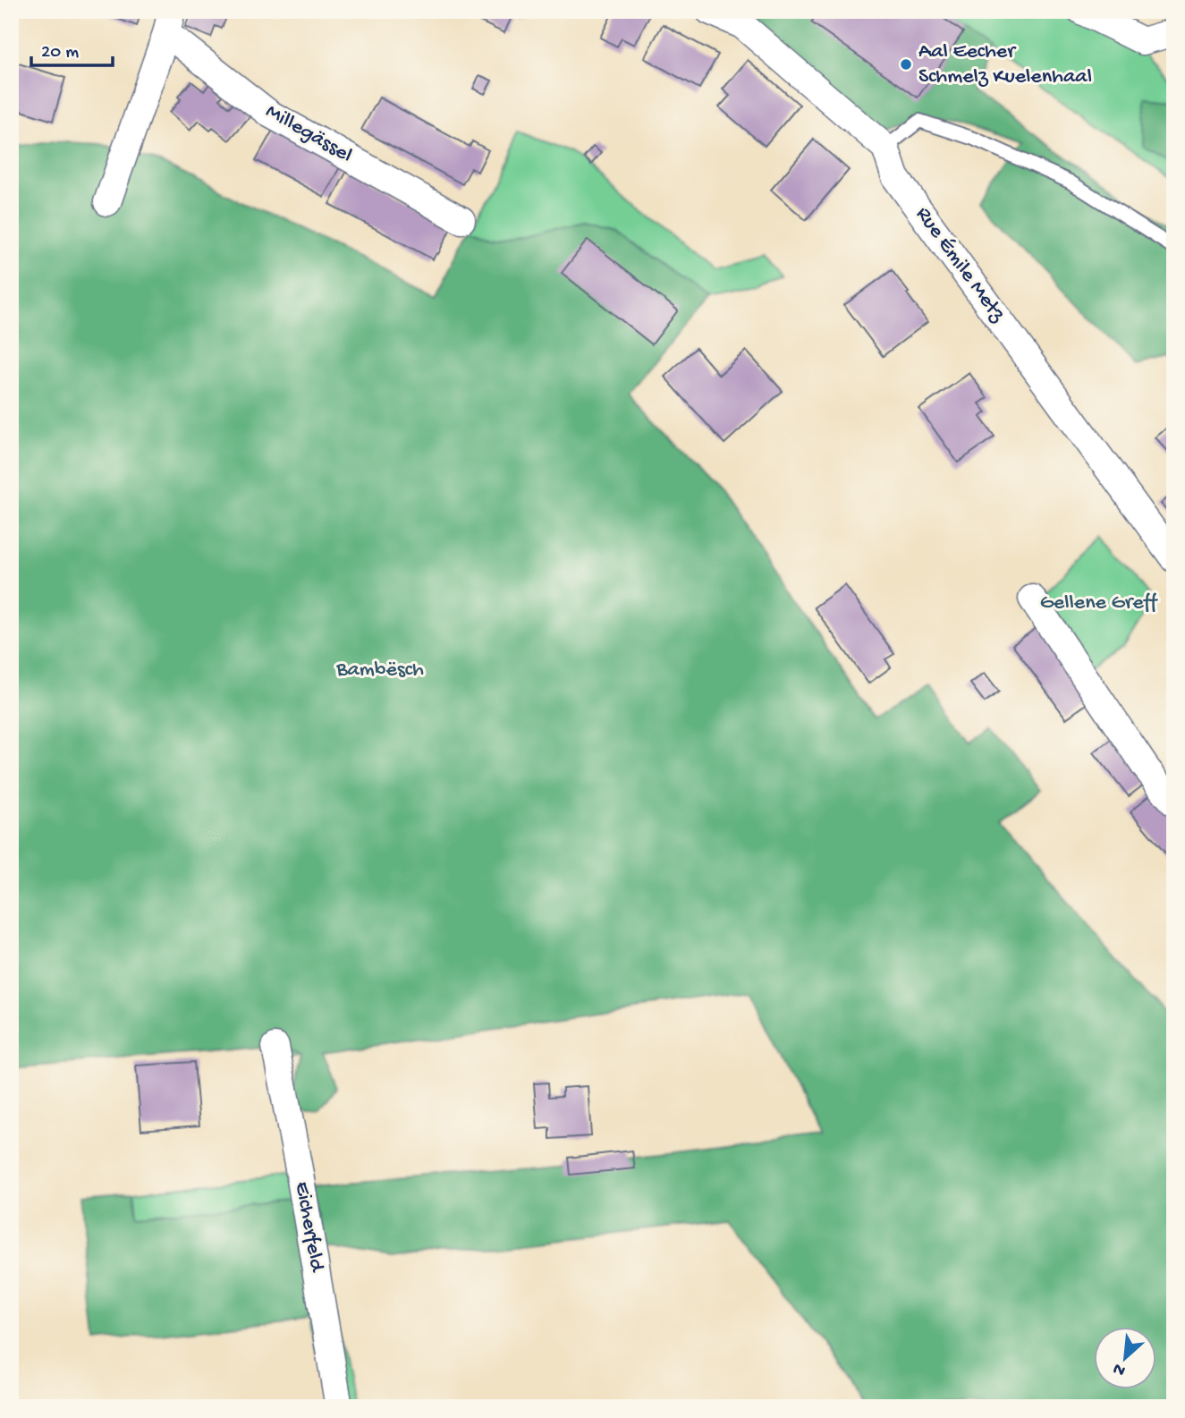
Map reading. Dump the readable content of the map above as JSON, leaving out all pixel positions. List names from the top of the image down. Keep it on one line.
{"streets":{"street":["Millegässel","Rue Émile Metz","Eicherfeld"]},"parks":["Gellene Greff","Bambësch"],"places":["Aal Eecher Schmelz Kuelenhaal"],"scale_bar":"20 m","north":"bottom left"}
